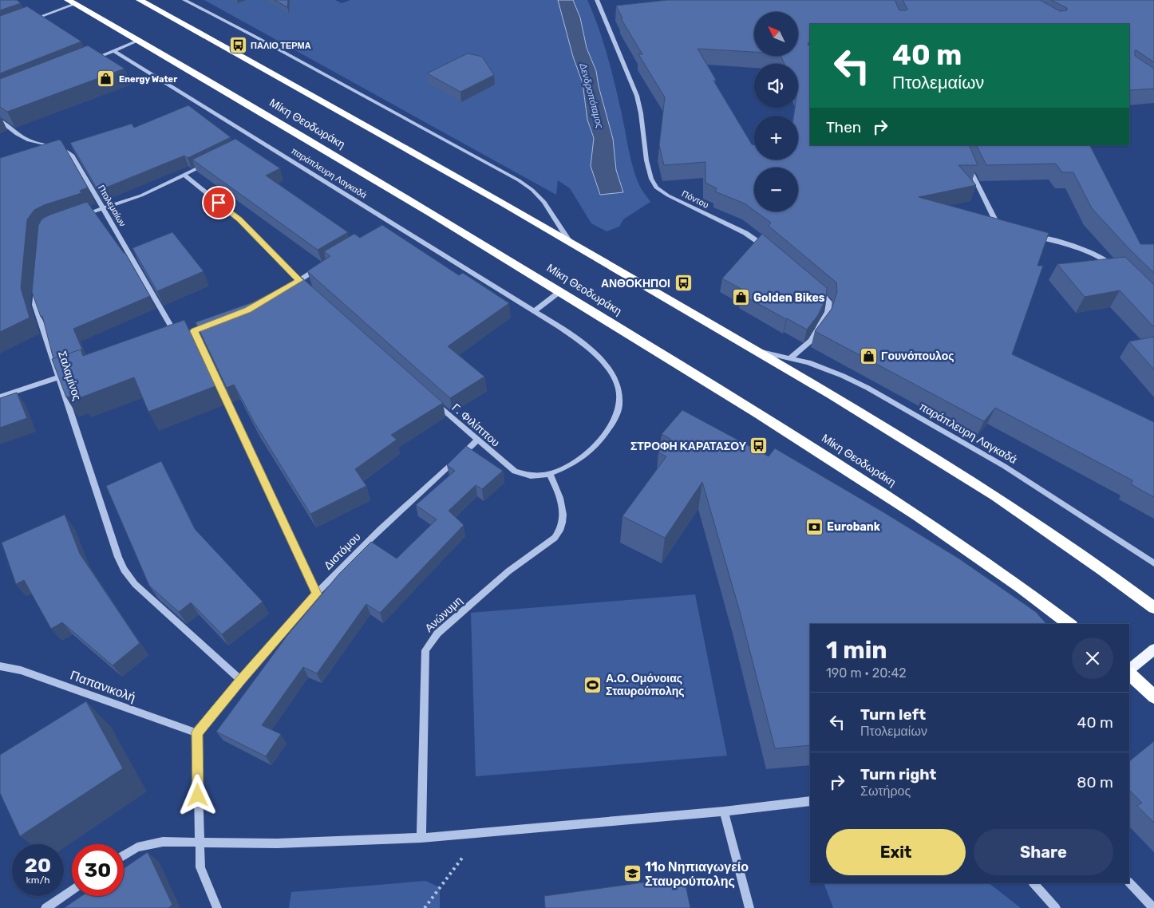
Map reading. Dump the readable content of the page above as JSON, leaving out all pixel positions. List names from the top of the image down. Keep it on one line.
{"streets":{"highway":["Μίκη Θεοδωράκη"],"street":["παράπλευρη Λαγκαδά","Πόντου","Πτολεμαίων","Σαλαμίνος","Γ. Φιλίππου","Διστόμου","Ανώνυμη","Παπανικολή"]},"crossings":[["Σαλαμίνος","Διστόμου"],["Γ. Φιλίππου","Διστόμου"],["Διστόμου","Παπανικολή"]],"water":["Δενδροπόταμος"],"places":{"bus stop":["ΠΑΛΙΟ ΤΕΡΜΑ","ΑΝΘΟΚΗΠΟΙ","ΣΤΡΟΦΗ ΚΑΡΑΤΑΣΟΥ"],"shop":["Energy Water","Golden Bikes","Γουνόπουλος"],"bank":["Eurobank"],"sports":["Α.Ο. Ομόνοιας Σταυρούπολης"],"school or university":["11ο Νηπιαγωγείο Σταυρούπολης"]},"north":"top left","page":{"map_buttons":["+","−"],"turn":["40 m","Πτολεμαίων"],"then":"Then","heading":["1 min","190 m · 20:42"],"list":[{"name":"Turn left","note":"Πτολεμαίων","value":"40 m"},{"name":"Turn right","note":"Σωτήρος","value":"80 m"}],"buttons":["Exit","Share"],"speed":"20 km/h","limit":"30"}}
